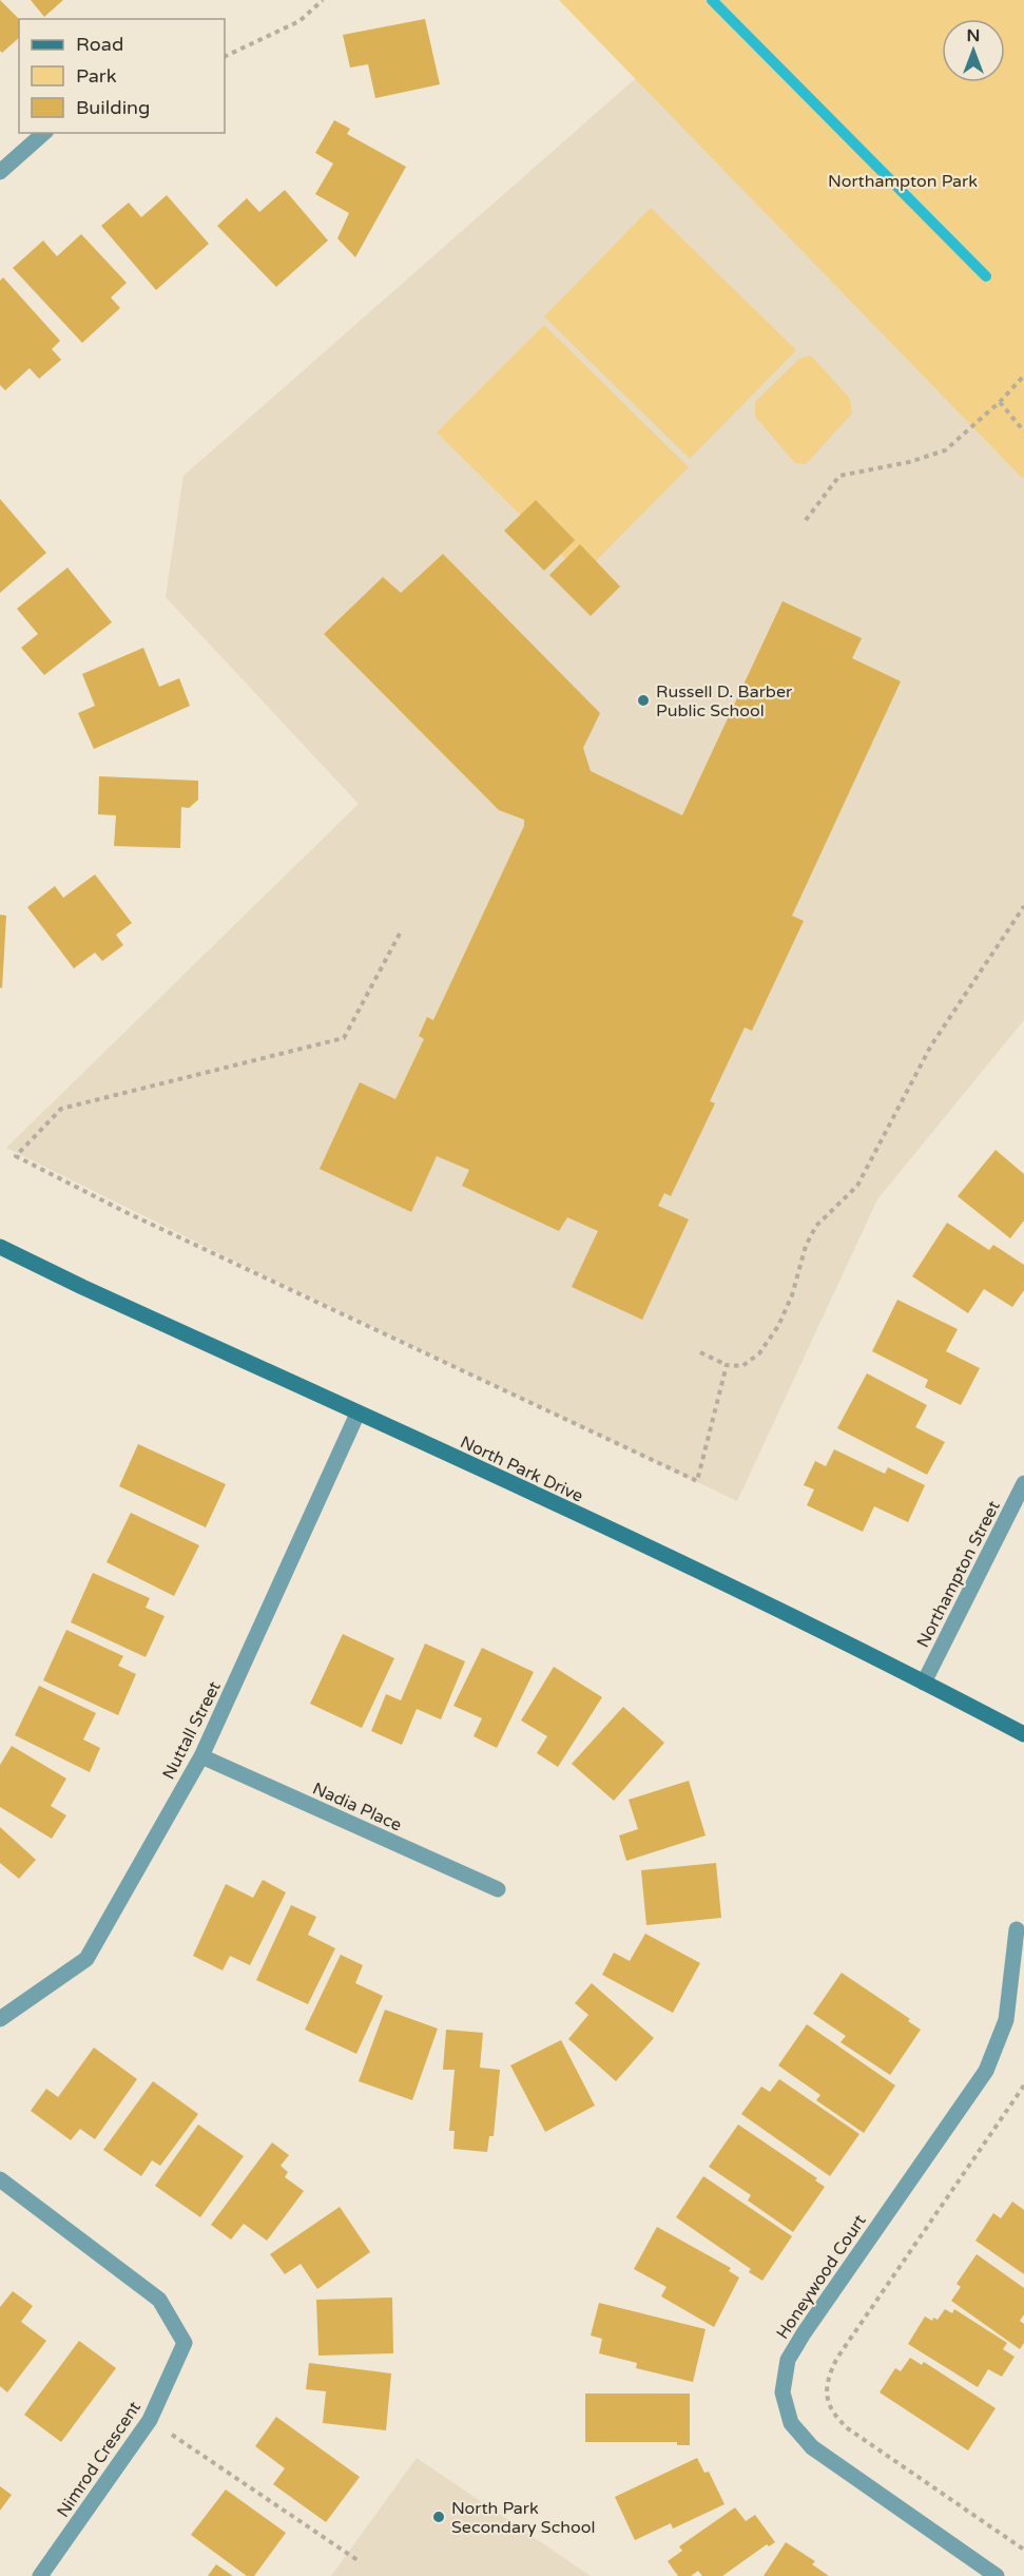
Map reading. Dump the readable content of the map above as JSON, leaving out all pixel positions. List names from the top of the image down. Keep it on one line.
{"streets":{"main road":["North Park Drive"],"street":["Northampton Street","Nuttall Street","Nadia Place","Honeywood Court","Nimrod Crescent"]},"crossings":[["North Park Drive","Northampton Street"],["North Park Drive","Nuttall Street"],["Nuttall Street","Nadia Place"]],"parks":["Northampton Park"],"places":["Russell D. Barber Public School","North Park Secondary School"],"legend":["Road","Park","Building"],"north":"top"}
